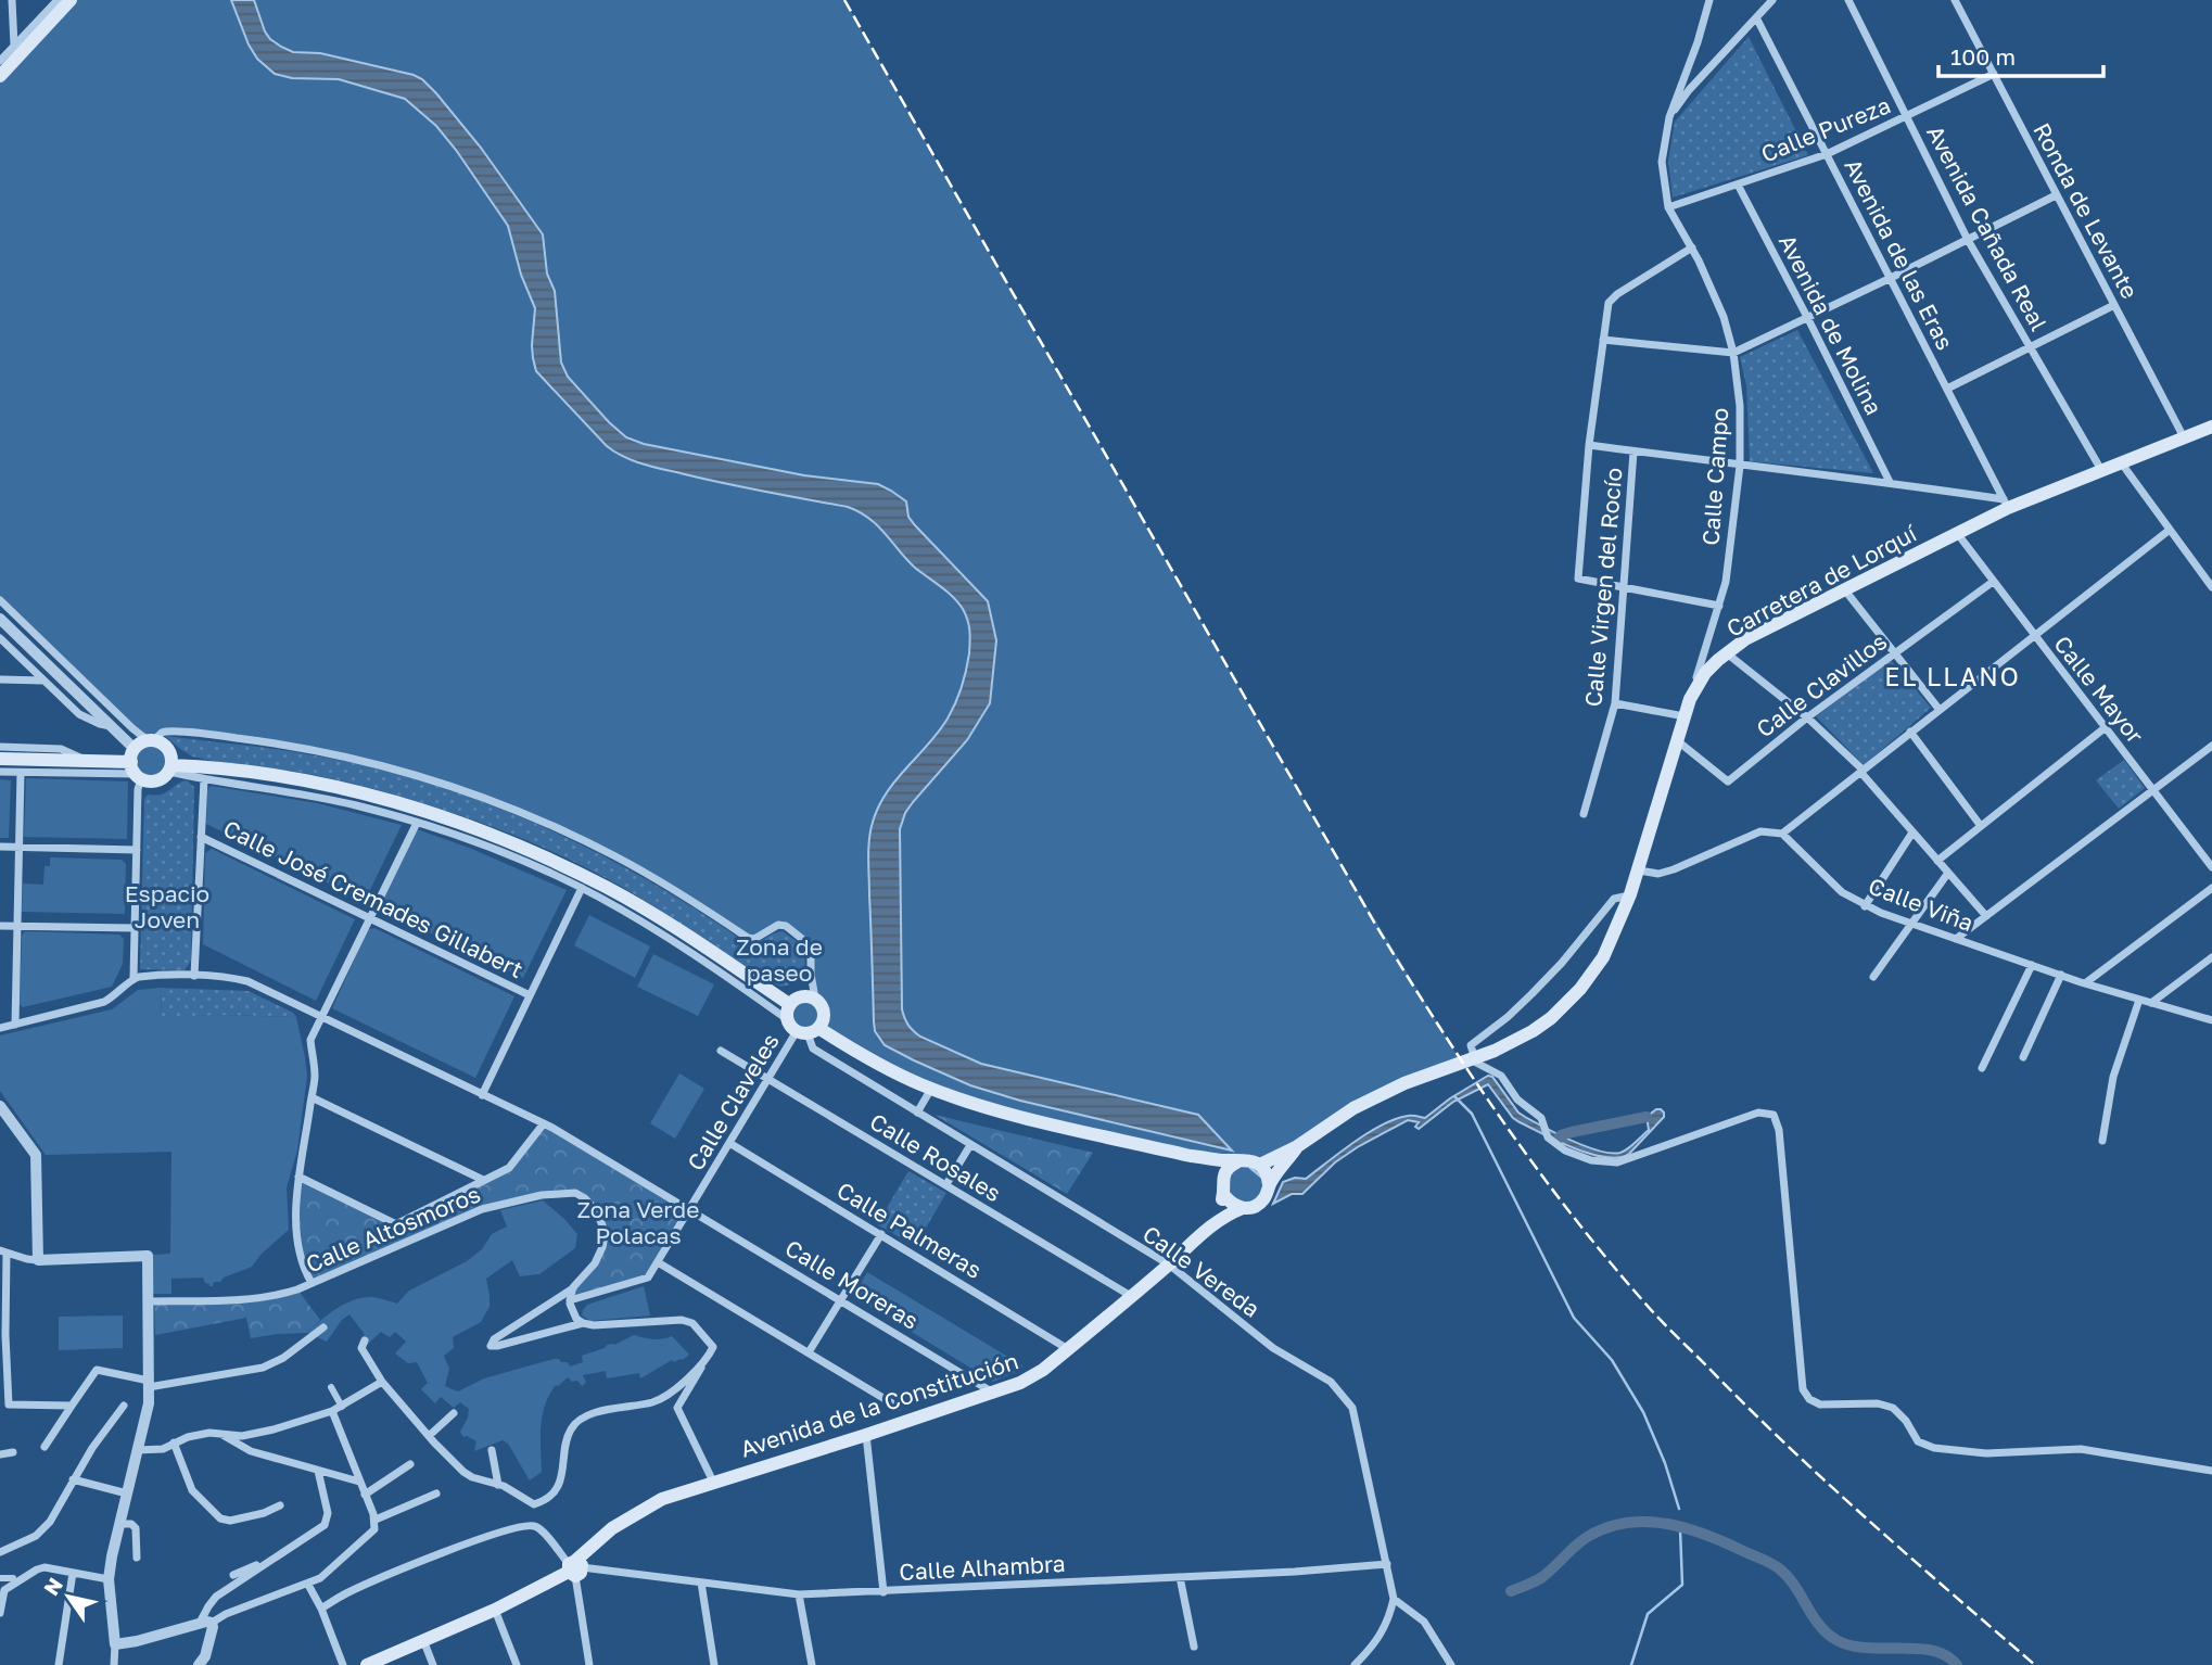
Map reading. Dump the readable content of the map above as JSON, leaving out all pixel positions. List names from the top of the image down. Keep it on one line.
{"streets":{"main road":["Carretera de Lorquí","Avenida de la Constitución"],"street":["Calle Pureza","Ronda de Levante","Avenida Cañada Real","Avenida de las Eras","Avenida de Molina","Calle Campo","Calle Virgen del Rocío","Calle Clavillos","Calle Mayor","Calle José Cremades Gillabert","Calle Viña","Calle Claveles","Calle Rosales","Calle Altosmoros","Calle Palmeras","Calle Vereda","Calle Moreras","Calle Alhambra"]},"crossings":[["Calle Pureza","Ronda de Levante"],["Calle Pureza","Avenida Cañada Real"],["Calle Pureza","Avenida de las Eras"],["Calle Pureza","Avenida de Molina"],["Calle Pureza","Calle Campo"],["Ronda de Levante","Carretera de Lorquí"],["Avenida Cañada Real","Carretera de Lorquí"],["Avenida de las Eras","Carretera de Lorquí"],["Calle Campo","Carretera de Lorquí"],["Carretera de Lorquí","Calle Clavillos"],["Carretera de Lorquí","Calle Mayor"],["Calle Clavillos","Calle Mayor"],["Calle Claveles","Calle Rosales"],["Calle Claveles","Calle Altosmoros"],["Calle Claveles","Calle Palmeras"],["Calle Claveles","Calle Vereda"],["Calle Claveles","Calle Moreras"],["Calle Rosales","Avenida de la Constitución"],["Calle Palmeras","Avenida de la Constitución"],["Calle Vereda","Avenida de la Constitución"],["Calle Vereda","Calle Alhambra"],["Calle Moreras","Avenida de la Constitución"],["Avenida de la Constitución","Calle Alhambra"]],"districts":["EL LLANO"],"parks":["Espacio Joven","Zona de paseo","Zona Verde Polacas"],"scale_bar":"100 m","north":"top left"}
